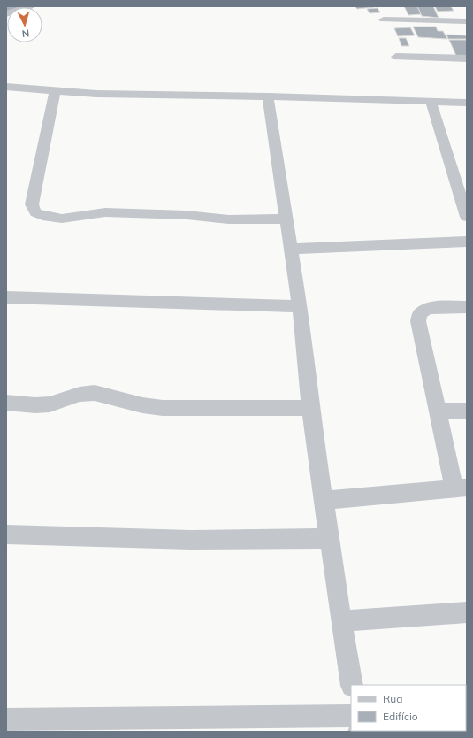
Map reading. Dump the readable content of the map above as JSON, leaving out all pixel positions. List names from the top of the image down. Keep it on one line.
{"legend":["Rua","Edifício"],"north":"bottom"}
